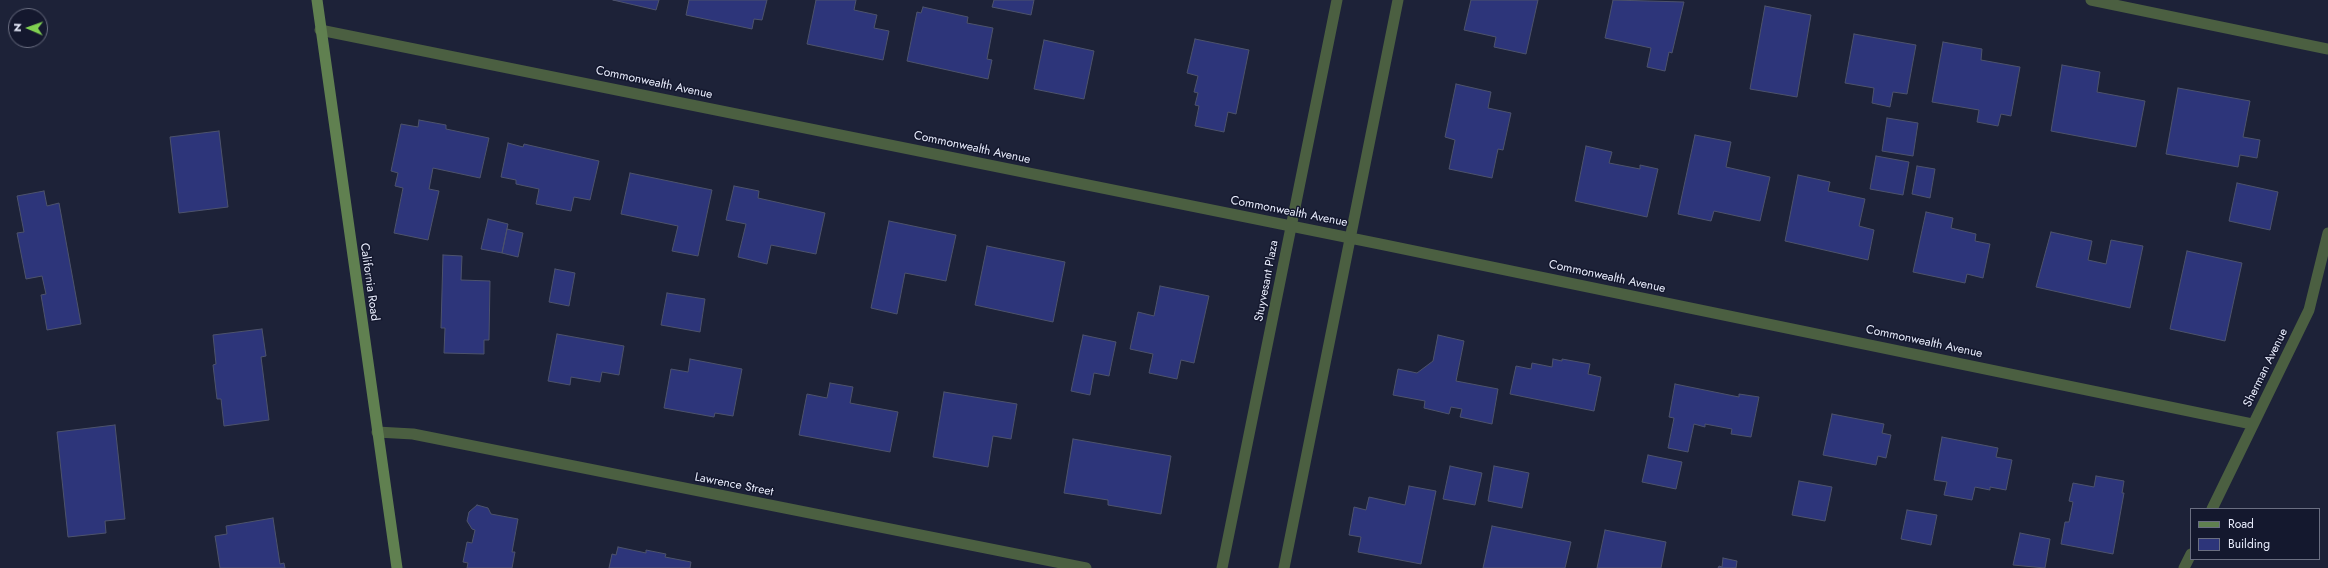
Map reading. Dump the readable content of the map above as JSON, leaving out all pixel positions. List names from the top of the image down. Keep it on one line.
{"streets":{"main road":["California Road"],"street":["Commonwealth Avenue","Stuyvesant Plaza","Sherman Avenue","Lawrence Street"]},"crossings":[["Commonwealth Avenue","Stuyvesant Plaza"],["Commonwealth Avenue","California Road"],["Commonwealth Avenue","Sherman Avenue"],["California Road","Lawrence Street"]],"legend":["Road","Building"],"north":"left"}
